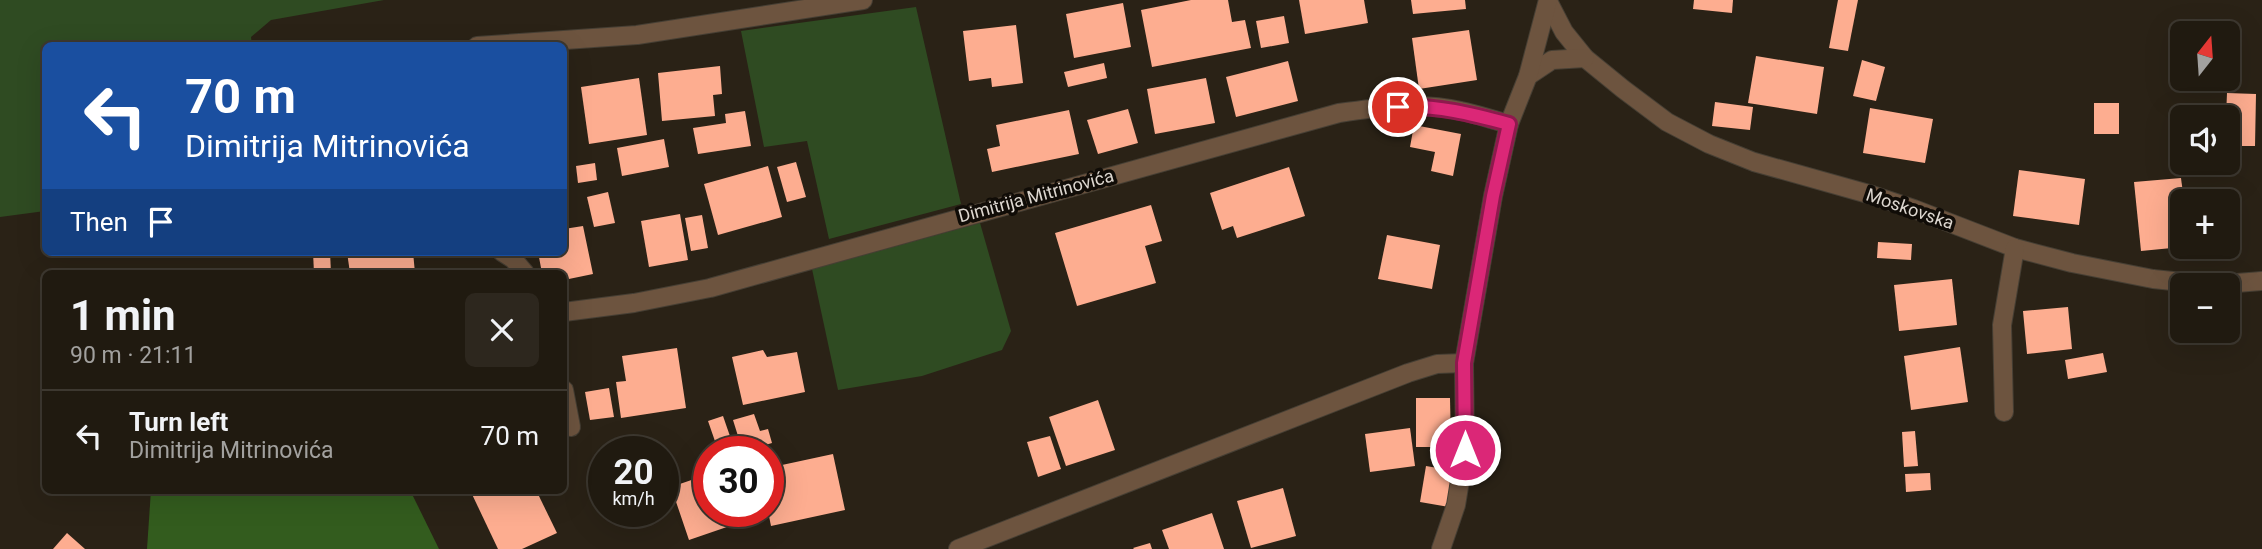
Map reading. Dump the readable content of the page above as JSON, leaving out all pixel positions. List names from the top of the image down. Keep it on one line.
{"streets":{"street":["Dimitrija Mitrinovića","Moskovska"]},"north":"top","page":{"map_buttons":["+","−"],"turn":["70 m","Dimitrija Mitrinovića"],"then":"Then","heading":["1 min","90 m · 21:11"],"list":[{"name":"Turn left","note":"Dimitrija Mitrinovića","value":"70 m"}],"speed":"20 km/h","limit":"30"}}
